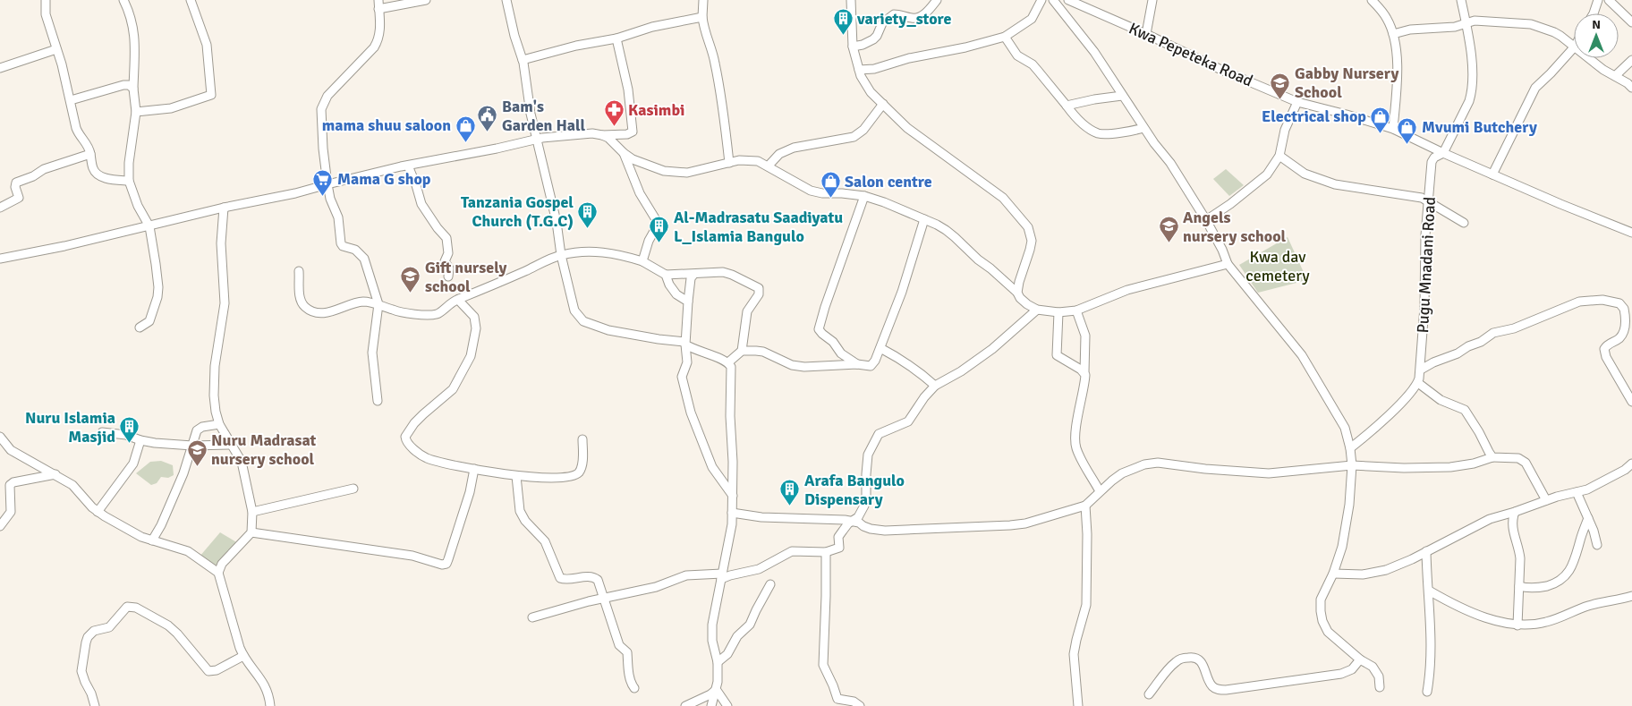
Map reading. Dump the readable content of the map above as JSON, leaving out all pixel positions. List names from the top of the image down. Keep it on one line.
{"streets":{"street":["Kwa Pepeteka Road","Pugu Mnadani Road"]},"crossings":[["Kwa Pepeteka Road","Pugu Mnadani Road"]],"parks":["Kwa dav cemetery"],"places":{"building":["variety_store","Tanzania Gospel Church (T.G.C)","Al-Madrasatu Saadiyatu L_Islamia Bangulo","Nuru Islamia Masjid","Arafa Bangulo Dispensary"],"school or university":["Gabby Nursery School","Angels nursery school","Gift nursely school","Nuru Madrasat nursery school"],"pharmacy":["Kasimbi"],"public building":["Bam's Garden Hall"],"shop":["Electrical shop","mama shuu saloon","Mvumi Butchery","Salon centre"],"supermarket":["Mama G shop"]},"north":"top"}
